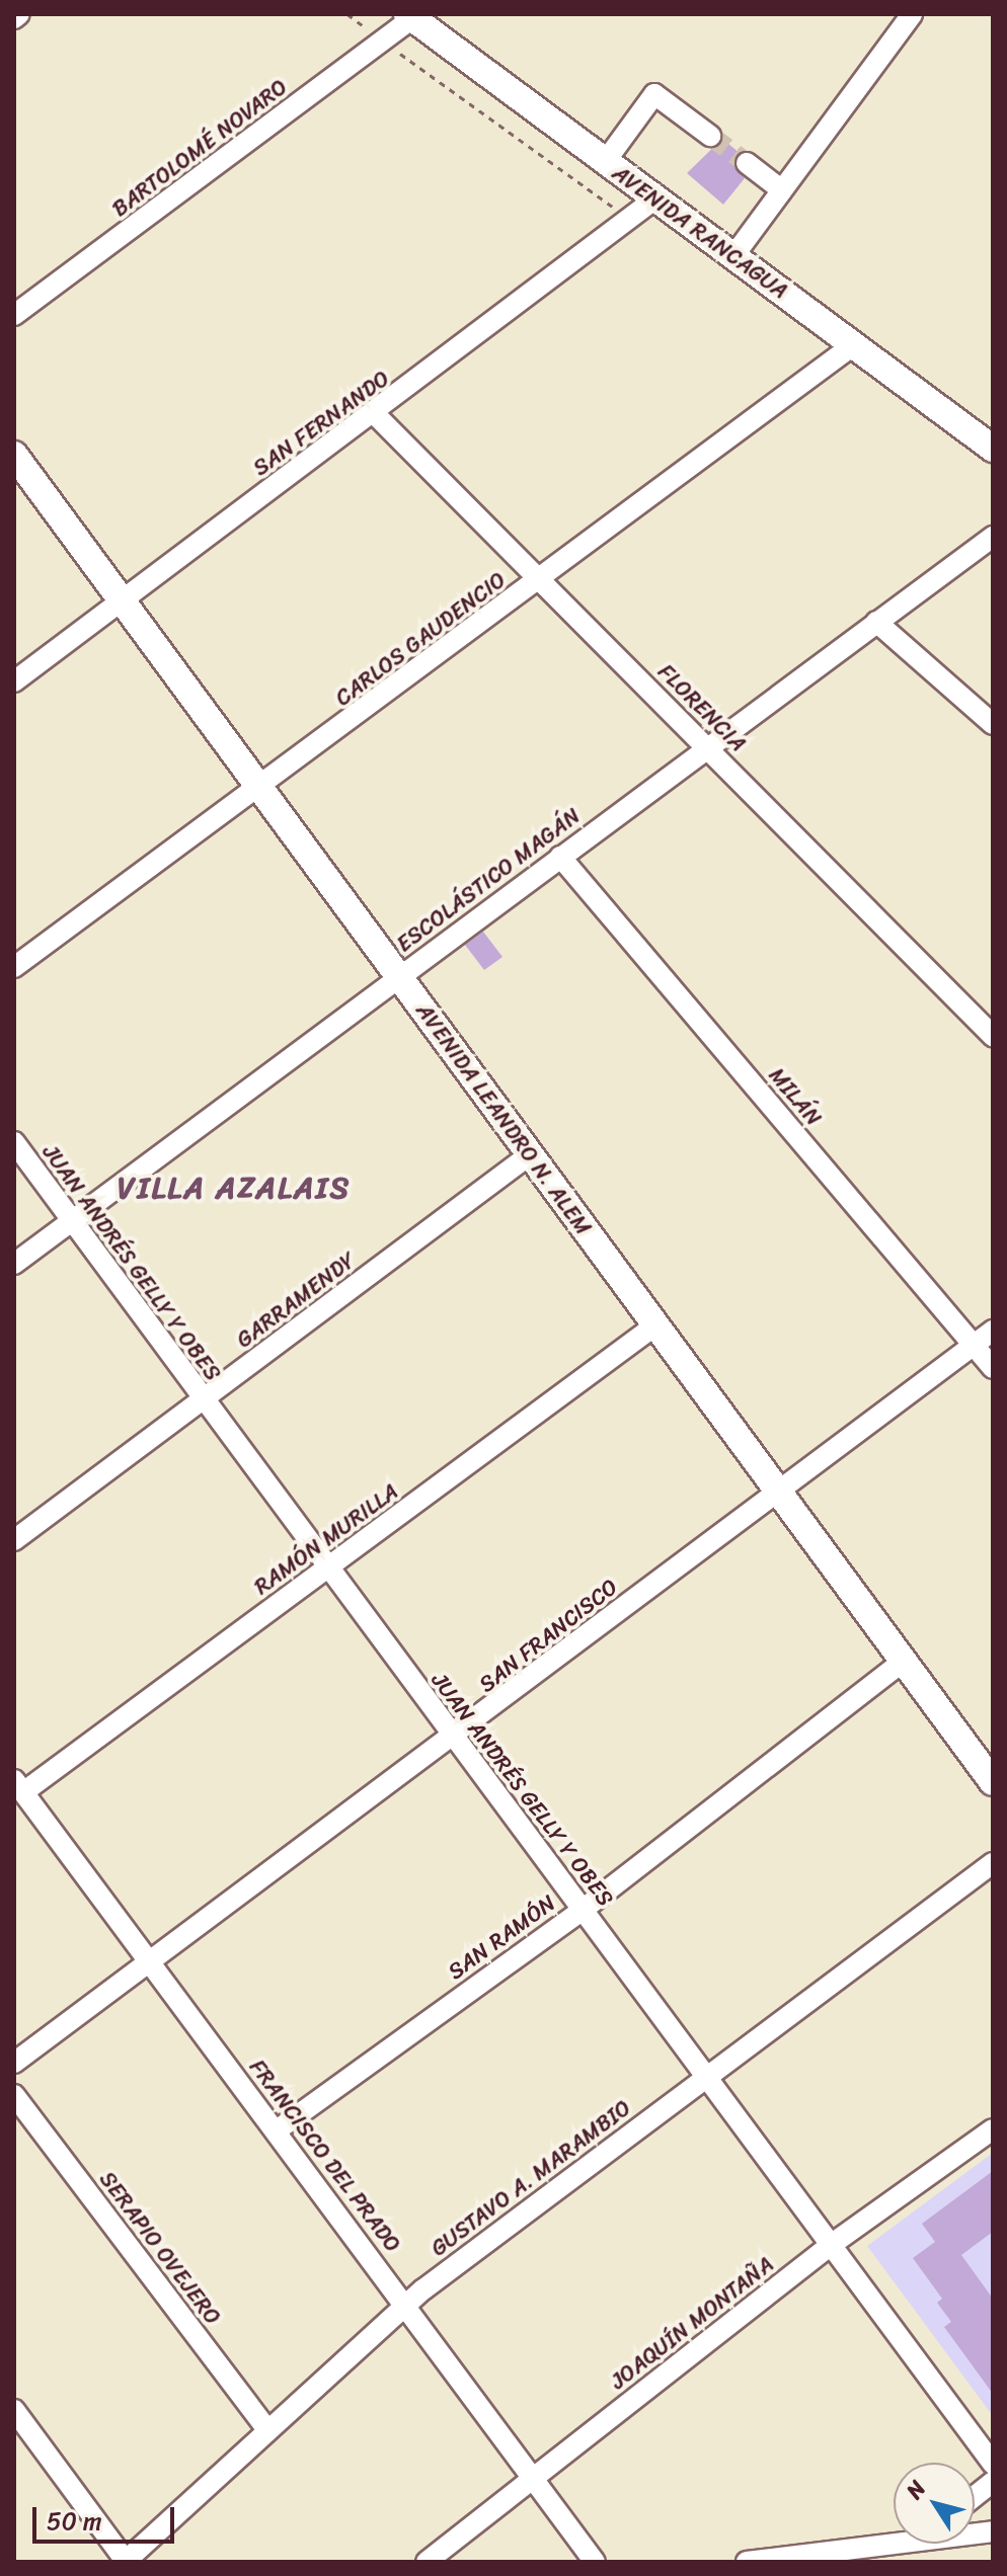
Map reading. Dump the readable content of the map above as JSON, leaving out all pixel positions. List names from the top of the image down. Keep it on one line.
{"streets":{"main road":["AVENIDA RANCAGUA","AVENIDA LEANDRO N. ALEM"],"street":["BARTOLOMÉ NOVARO","SAN FERNANDO","CARLOS GAUDENCIO","FLORENCIA","ESCOLÁSTICO MAGÁN","MILÁN","JUAN ANDRÉS GELLY Y OBES","GARRAMENDY","RAMÓN MURILLA","SAN FRANCISCO","SAN RAMÓN","FRANCISCO DEL PRADO","GUSTAVO A. MARAMBIO","SERAPIO OVEJERO","JOAQUÍN MONTAÑA"]},"crossings":[["BARTOLOMÉ NOVARO","AVENIDA RANCAGUA"],["AVENIDA RANCAGUA","SAN FERNANDO"],["AVENIDA RANCAGUA","CARLOS GAUDENCIO"],["SAN FERNANDO","FLORENCIA"],["SAN FERNANDO","AVENIDA LEANDRO N. ALEM"],["CARLOS GAUDENCIO","FLORENCIA"],["CARLOS GAUDENCIO","AVENIDA LEANDRO N. ALEM"],["FLORENCIA","ESCOLÁSTICO MAGÁN"],["ESCOLÁSTICO MAGÁN","MILÁN"],["ESCOLÁSTICO MAGÁN","AVENIDA LEANDRO N. ALEM"],["ESCOLÁSTICO MAGÁN","JUAN ANDRÉS GELLY Y OBES"],["MILÁN","SAN FRANCISCO"],["AVENIDA LEANDRO N. ALEM","GARRAMENDY"],["AVENIDA LEANDRO N. ALEM","RAMÓN MURILLA"],["AVENIDA LEANDRO N. ALEM","SAN FRANCISCO"],["AVENIDA LEANDRO N. ALEM","SAN RAMÓN"],["JUAN ANDRÉS GELLY Y OBES","GARRAMENDY"],["JUAN ANDRÉS GELLY Y OBES","RAMÓN MURILLA"],["JUAN ANDRÉS GELLY Y OBES","SAN FRANCISCO"],["JUAN ANDRÉS GELLY Y OBES","SAN RAMÓN"],["JUAN ANDRÉS GELLY Y OBES","GUSTAVO A. MARAMBIO"],["JUAN ANDRÉS GELLY Y OBES","JOAQUÍN MONTAÑA"],["RAMÓN MURILLA","FRANCISCO DEL PRADO"],["SAN FRANCISCO","FRANCISCO DEL PRADO"],["SAN RAMÓN","FRANCISCO DEL PRADO"],["FRANCISCO DEL PRADO","GUSTAVO A. MARAMBIO"],["FRANCISCO DEL PRADO","JOAQUÍN MONTAÑA"],["GUSTAVO A. MARAMBIO","SERAPIO OVEJERO"]],"districts":["VILLA AZALAIS"],"scale_bar":"50 m","north":"top left"}
